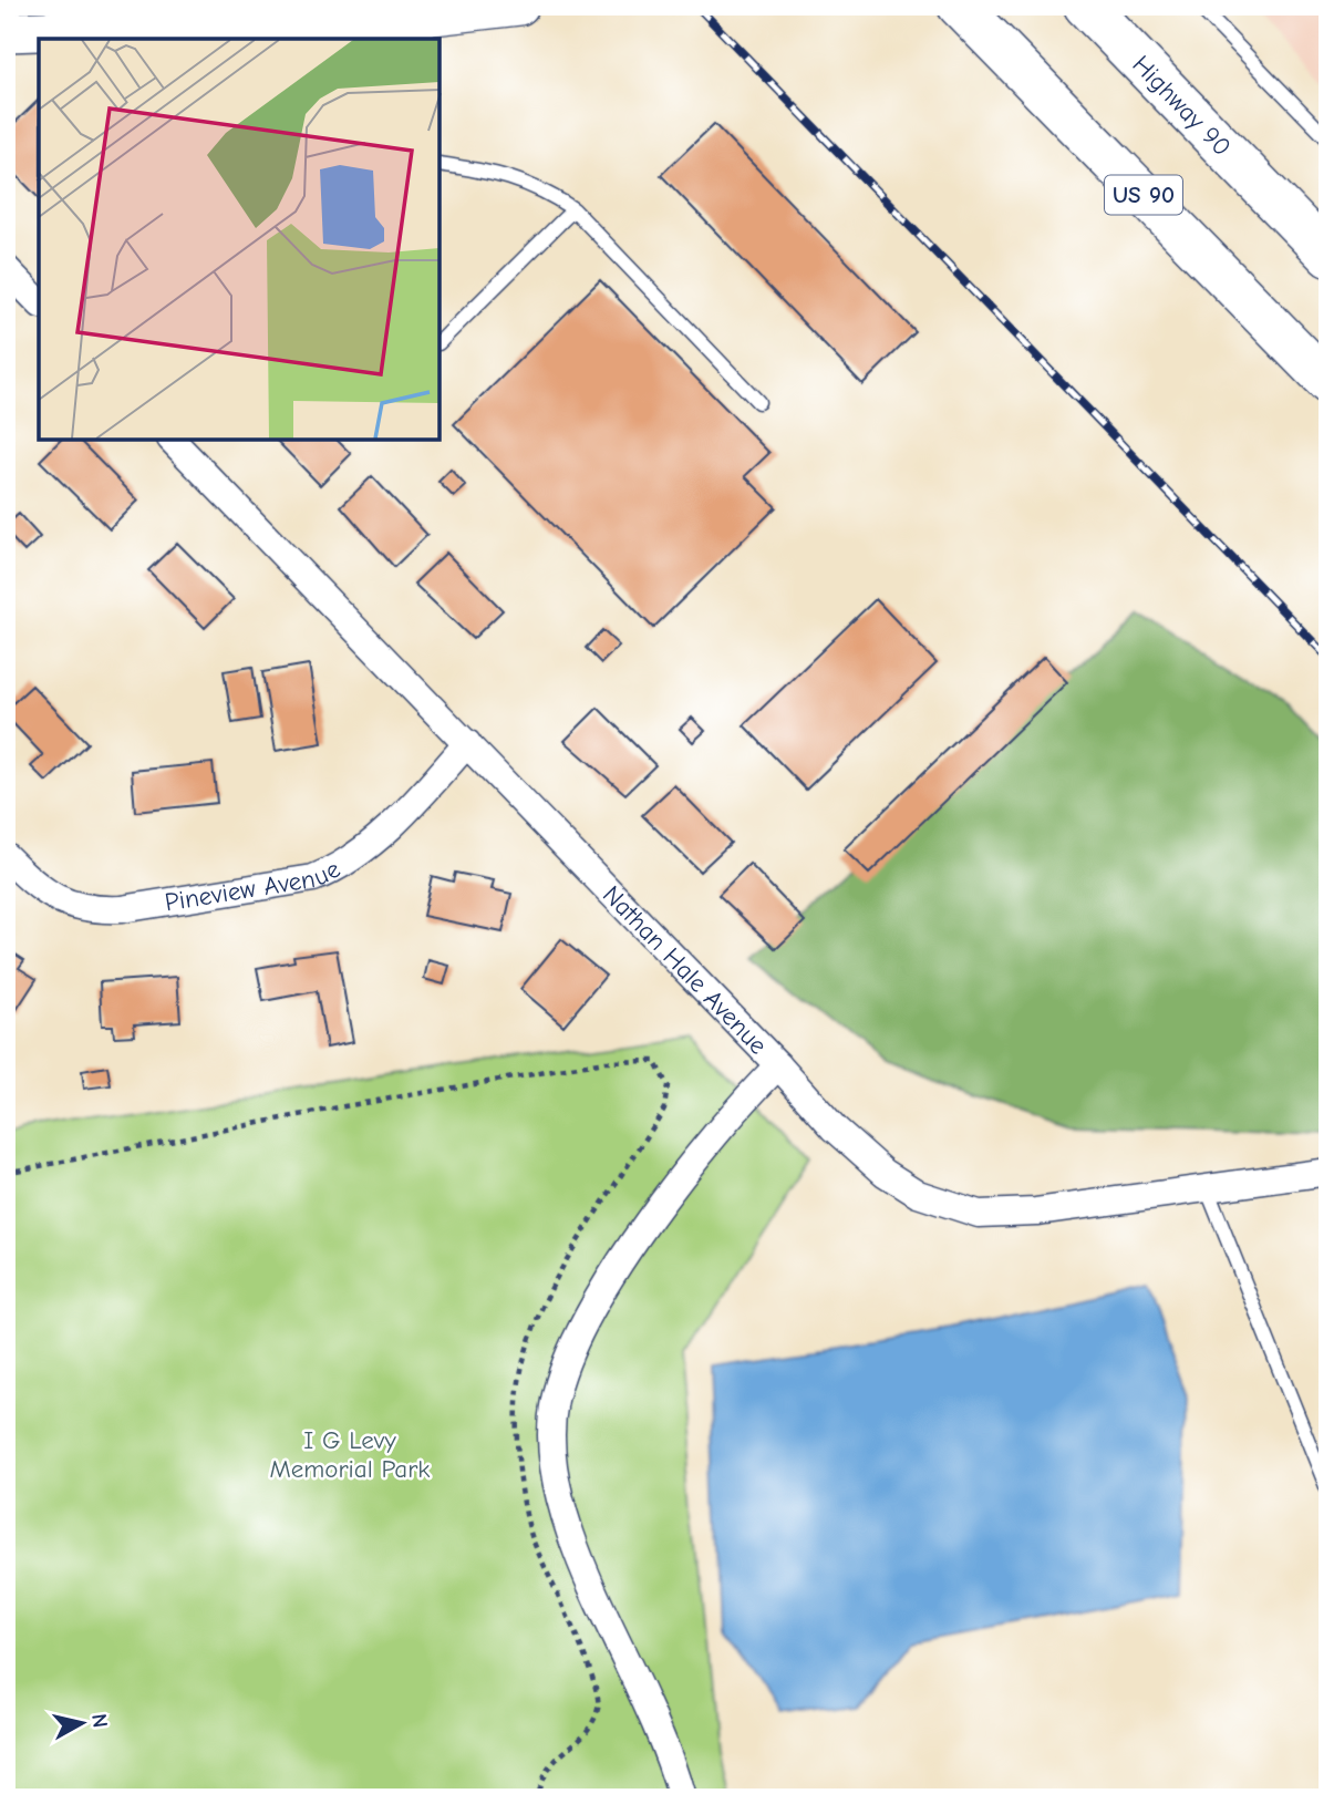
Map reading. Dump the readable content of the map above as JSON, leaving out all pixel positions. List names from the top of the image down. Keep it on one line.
{"streets":{"main road":["Highway 90","US 90"],"street":["Pineview Avenue","Nathan Hale Avenue"]},"crossings":[["Pineview Avenue","Nathan Hale Avenue"]],"parks":["I G Levy Memorial Park"],"north":"right"}
